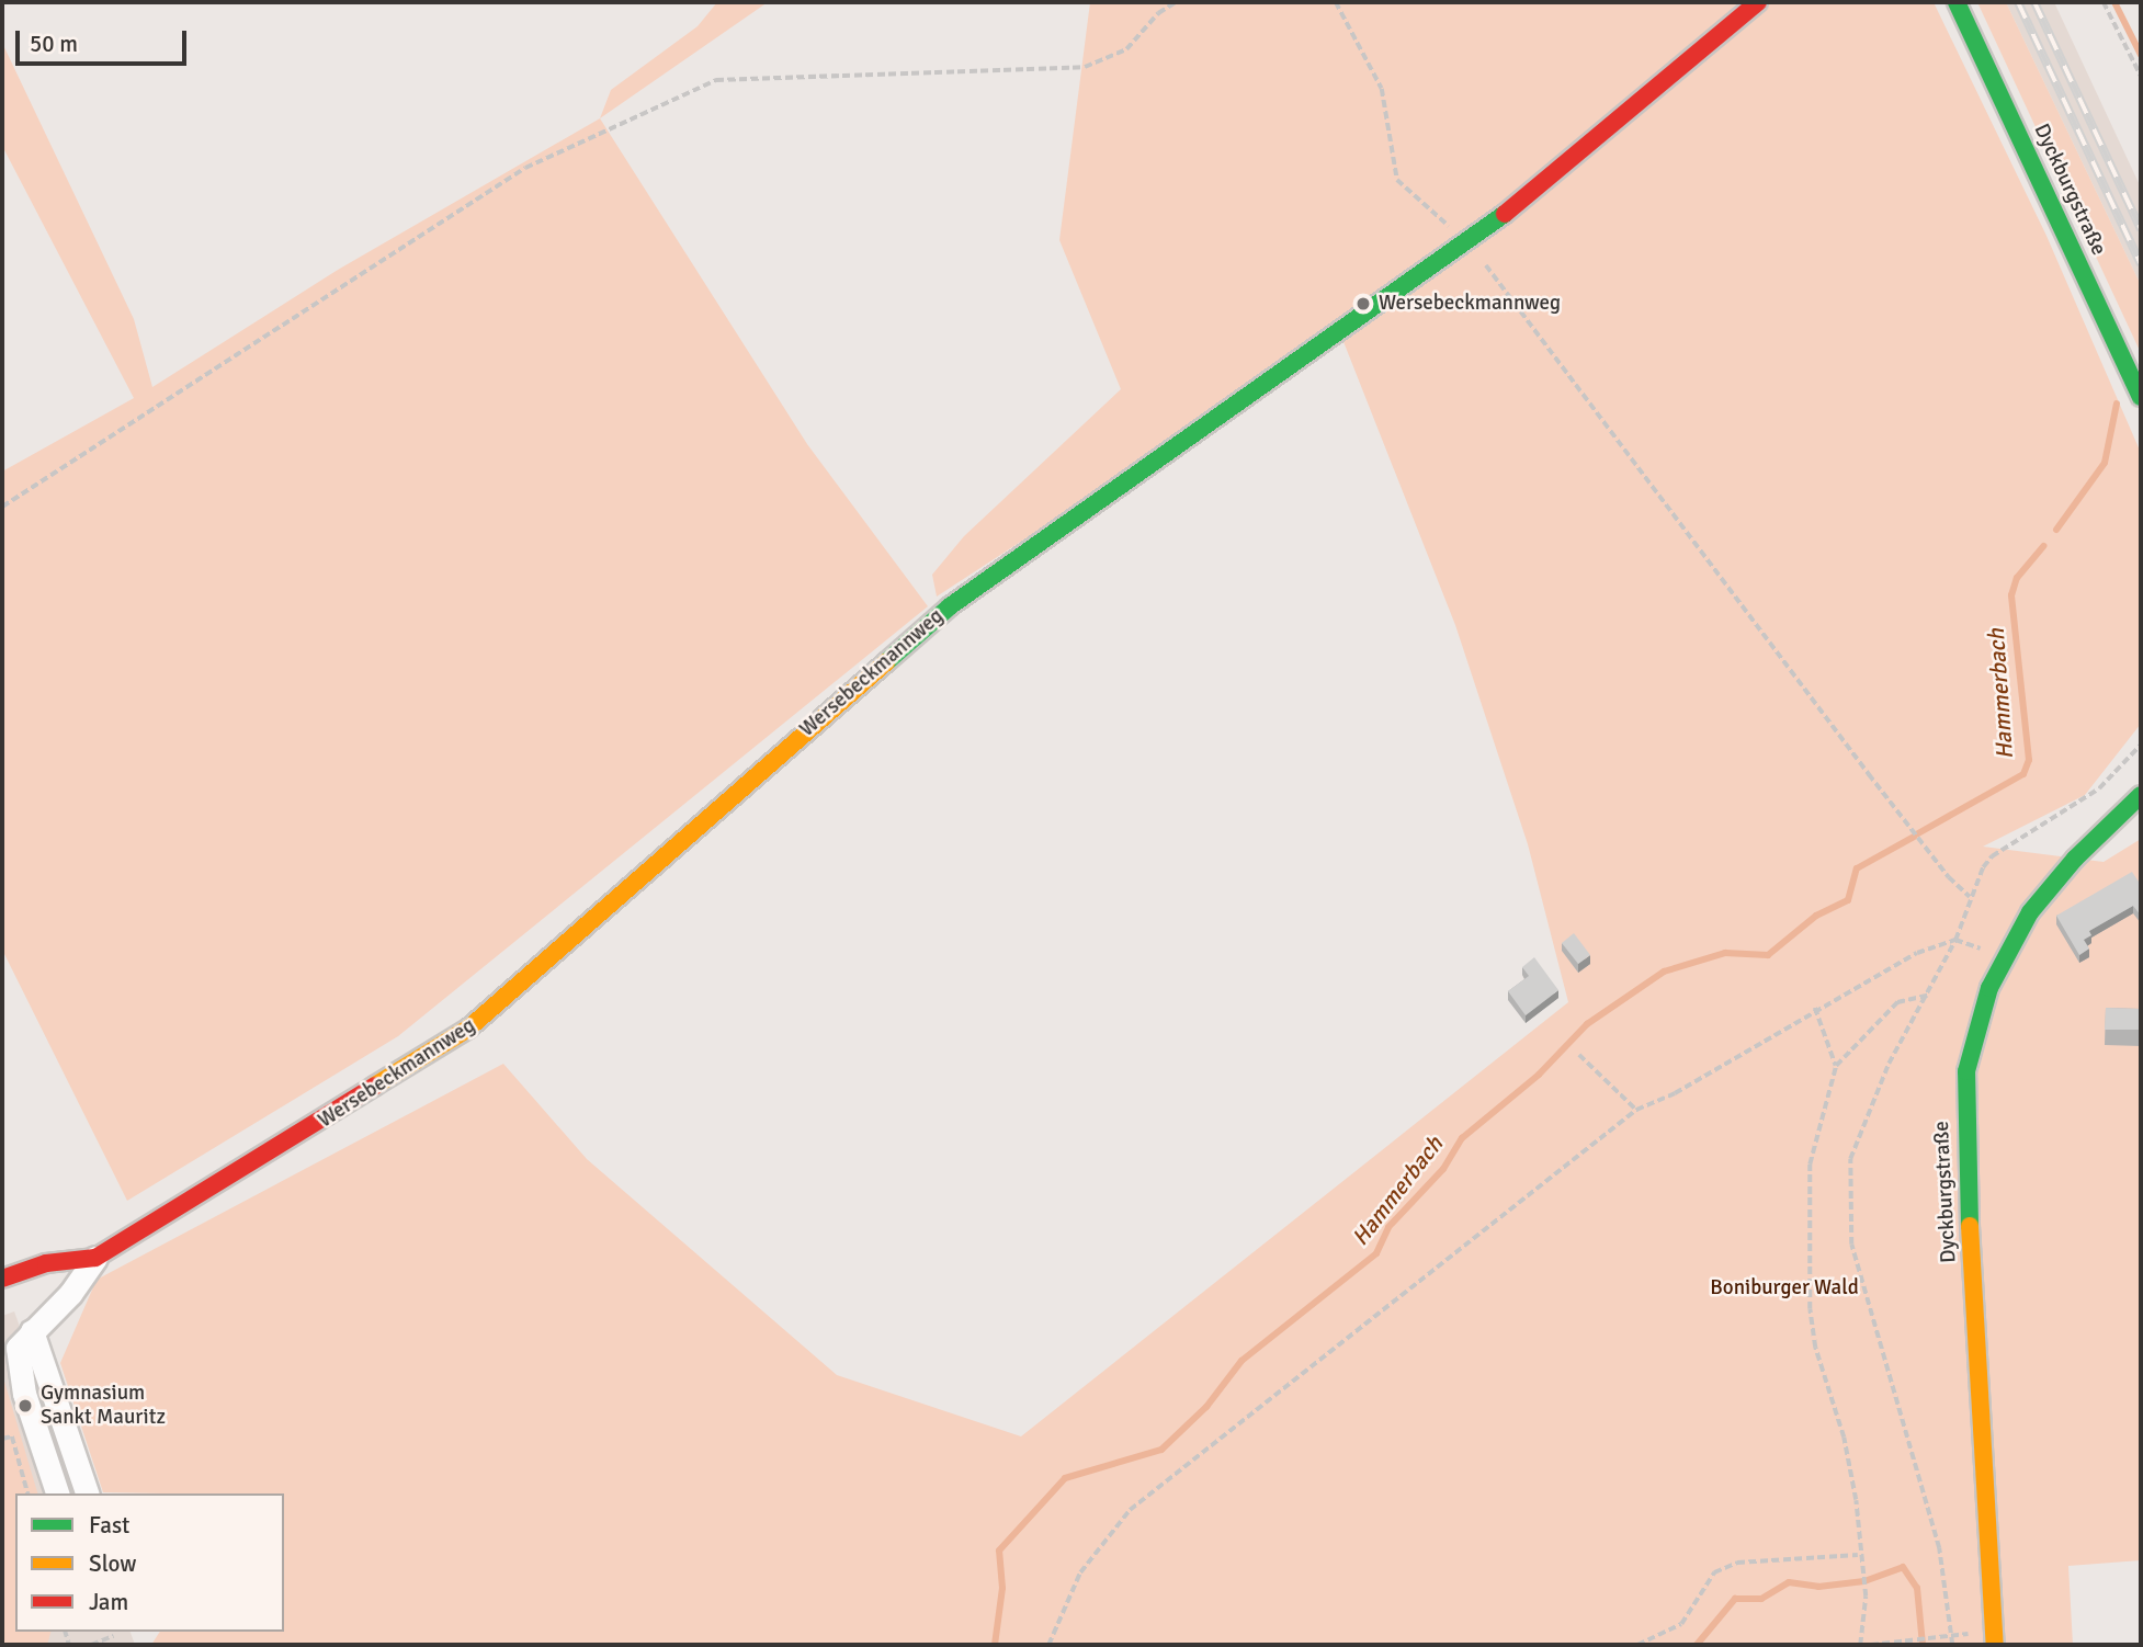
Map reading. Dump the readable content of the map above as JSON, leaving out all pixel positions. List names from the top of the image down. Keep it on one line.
{"streets":{"street":["Dyckburgstraße","Wersebeckmannweg"]},"water":["Hammerbach"],"parks":["Boniburger Wald"],"places":["Wersebeckmannweg","Gymnasium Sankt Mauritz"],"legend":["Fast","Slow","Jam"],"scale_bar":"50 m"}
